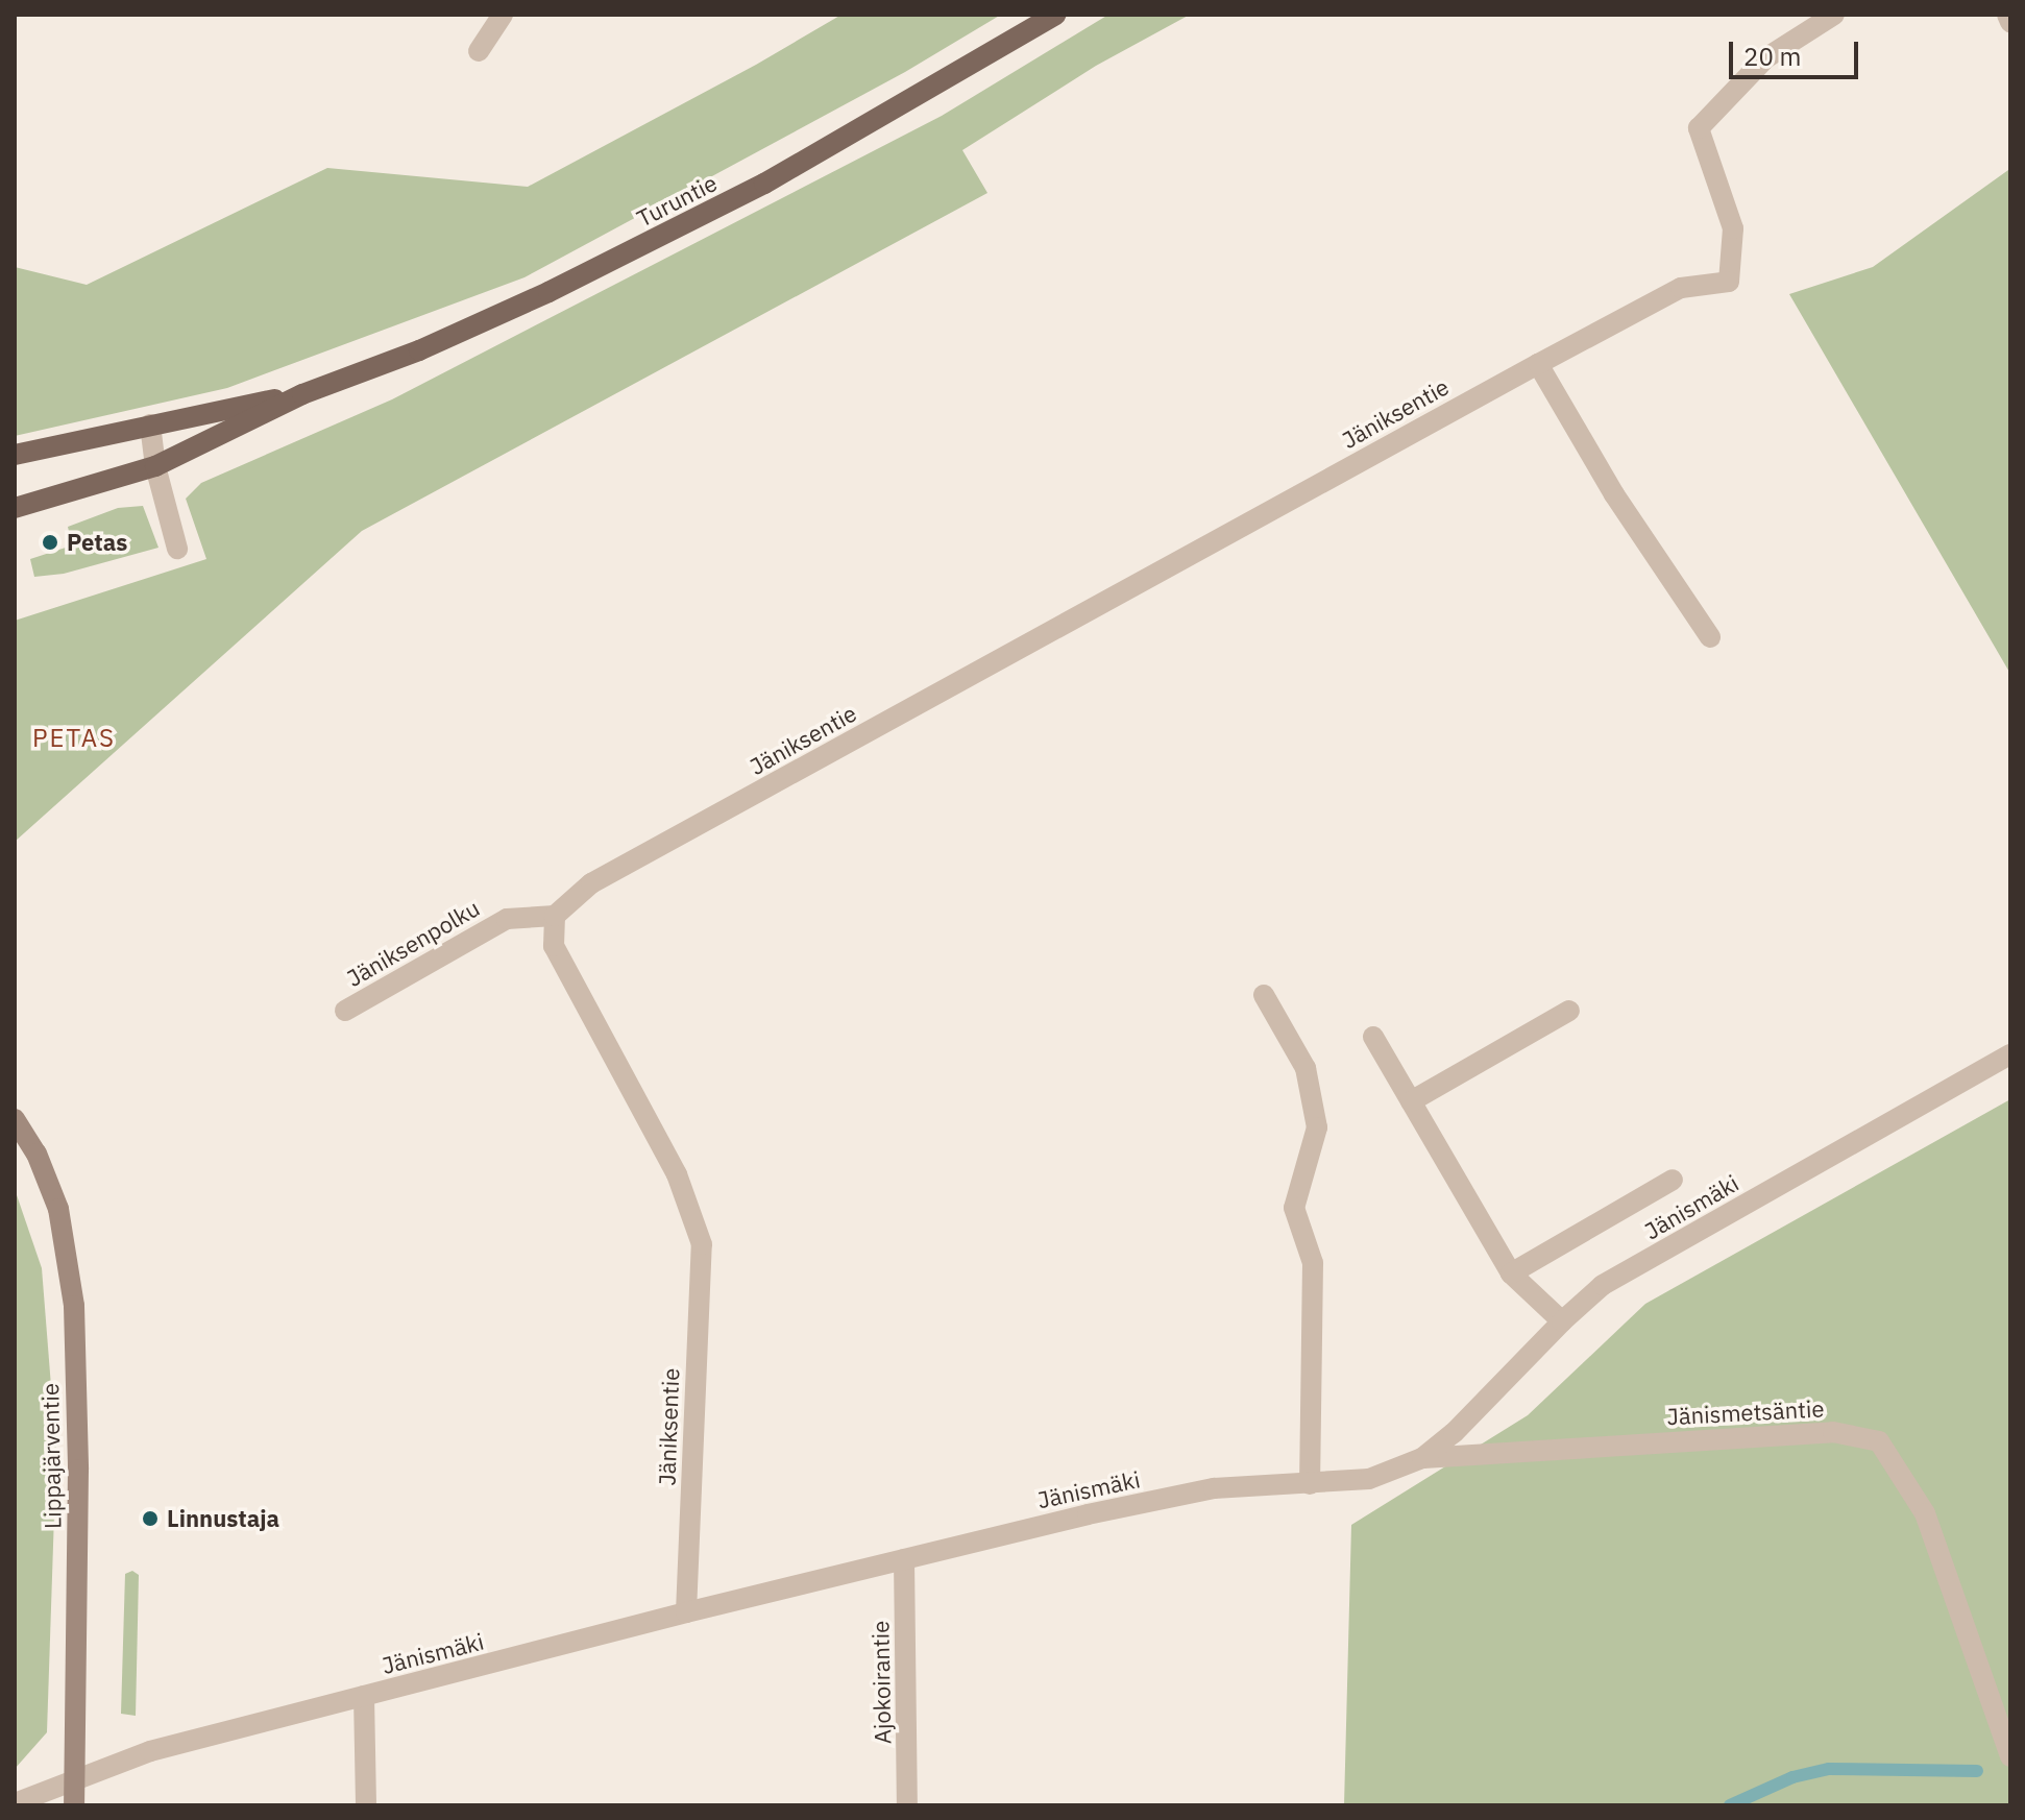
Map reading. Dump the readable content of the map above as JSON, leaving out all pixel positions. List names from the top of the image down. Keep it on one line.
{"streets":{"main road":["Turuntie","Lippajärventie"],"street":["Jäniksentie","Jäniksenpolku","Jänismäki","Jänismetsäntie","Ajokoirantie"]},"crossings":[["Jäniksentie","Jäniksenpolku"],["Jäniksentie","Jänismäki"],["Jänismäki","Jänismetsäntie"],["Jänismäki","Lippajärventie"],["Jänismäki","Ajokoirantie"]],"districts":["PETAS"],"places":["Petas","Linnustaja"],"scale_bar":"20 m"}
